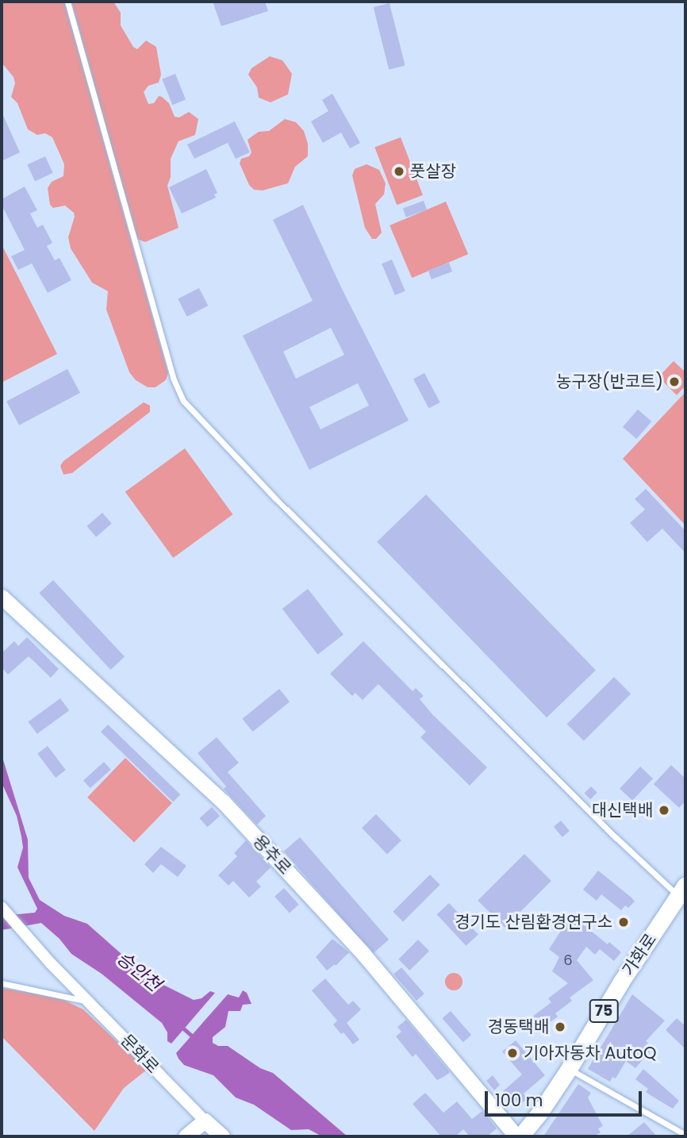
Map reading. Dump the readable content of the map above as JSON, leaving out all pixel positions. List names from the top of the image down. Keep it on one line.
{"streets":{"main road":["가화로","75"],"street":["용추로","문화로"]},"crossings":[["용추로","가화로"]],"water":["승안천"],"places":["풋살장","농구장(반코트)","대신택배","경기도 산림환경연구소","경동택배","기아자동차 AutoQ"],"house_numbers":["6"],"scale_bar":"100 m"}
